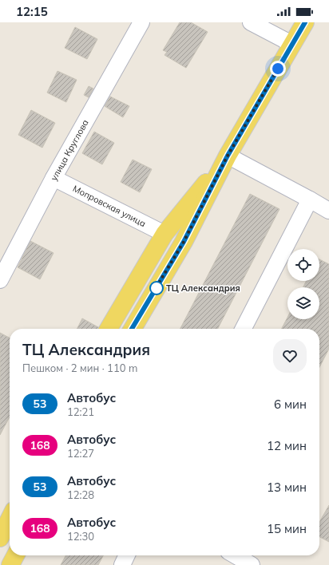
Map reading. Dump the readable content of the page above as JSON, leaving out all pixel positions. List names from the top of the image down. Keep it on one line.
{"streets":{"street":["улица Круглова","Мопровская улица"]},"crossings":[["улица Круглова","Мопровская улица"]],"places":["ТЦ Александрия"],"lines":["bus line 53"],"page":{"status":"12:15","heading":["ТЦ Александрия","Пешком · 2 мин · 110 m"],"list":[{"mark":"53","name":"Автобус","note":"12:21","value":"6 мин"},{"mark":"168","name":"Автобус","note":"12:27","value":"12 мин"},{"mark":"53","name":"Автобус","note":"12:28","value":"13 мин"},{"mark":"168","name":"Автобус","note":"12:30","value":"15 мин"}]}}
